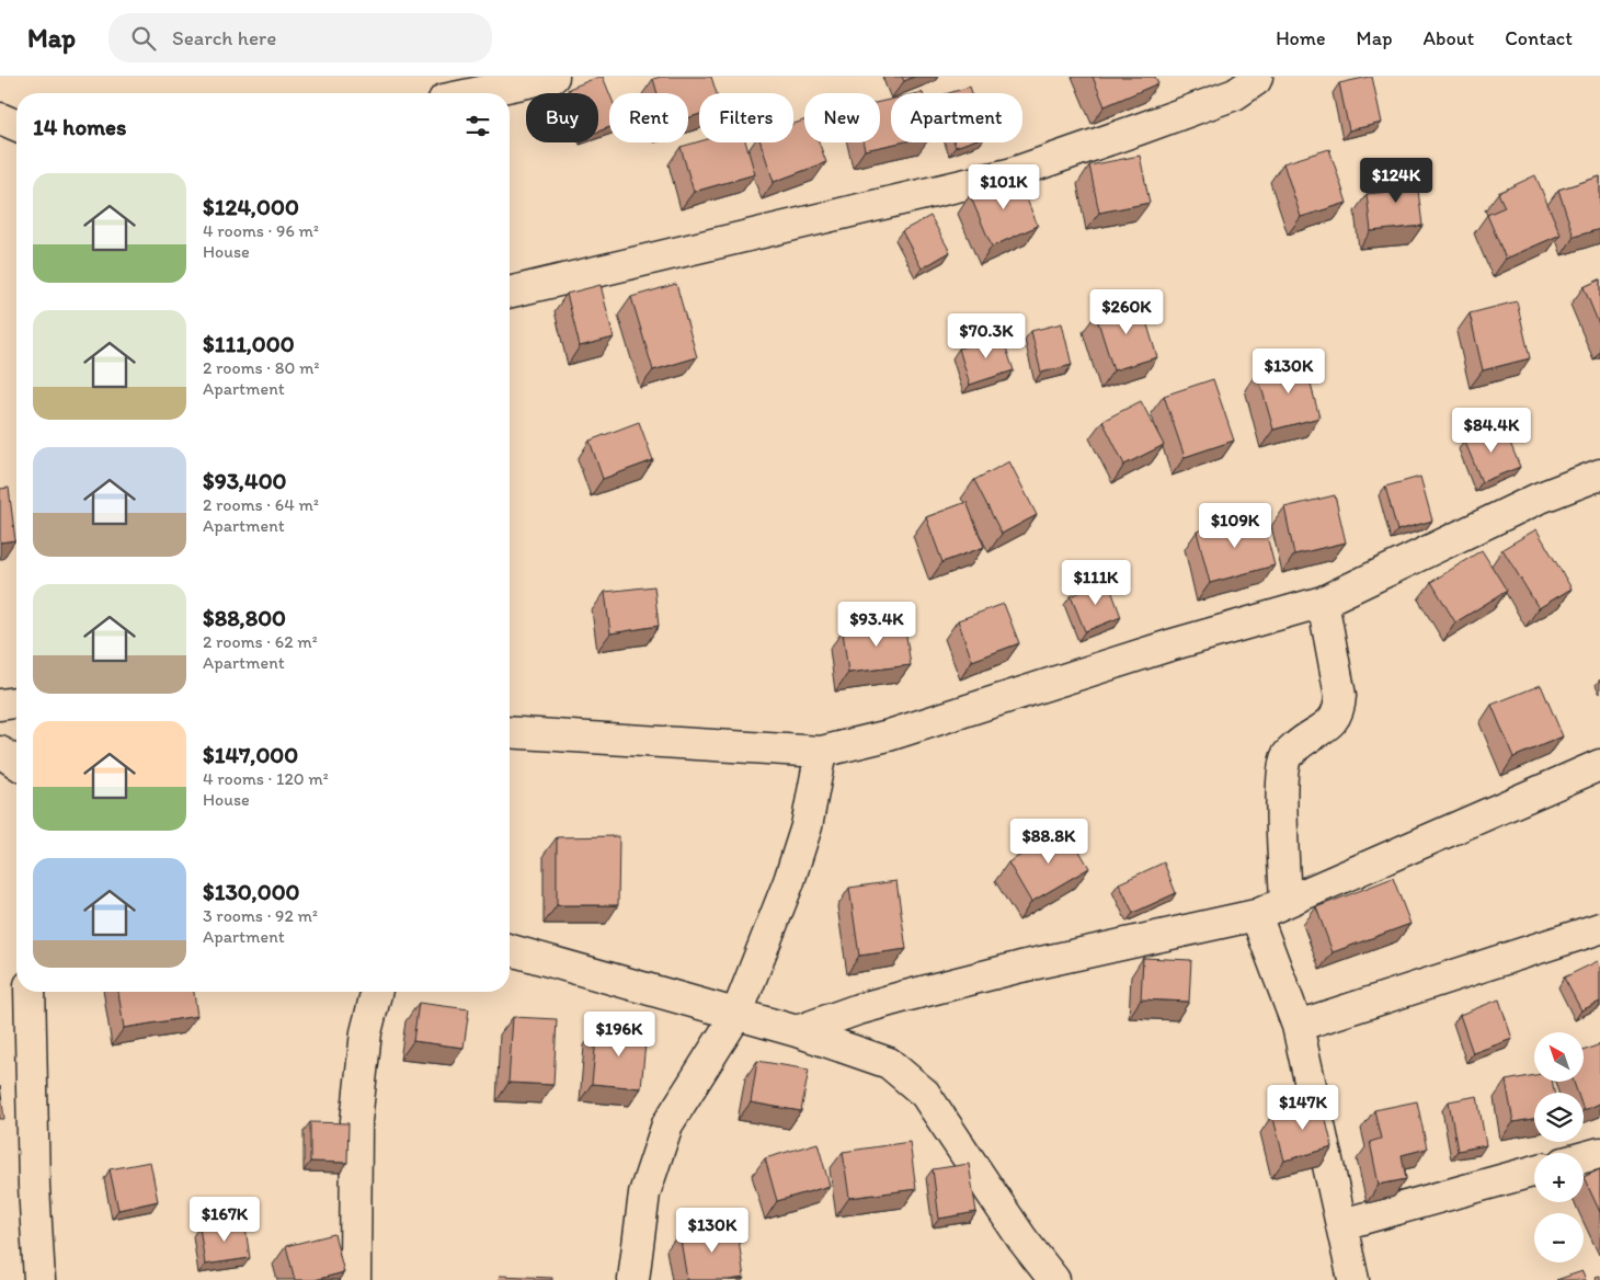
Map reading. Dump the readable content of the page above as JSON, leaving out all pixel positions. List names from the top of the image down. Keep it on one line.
{"north":"top left","page":{"header":"Map","search":"Search here","nav":["Home","Map","About","Contact"],"chip":["Buy","Rent","Filters","New","Apartment"],"heading":"14 homes","price":["$124K","$101K","$260K","$70.3K","$130K","$84.4K","$109K","$111K","$93.4K","$88.8K","$196K","$147K","$167K","$130K"],"list":[{"name":"$124,000","note":"4 rooms · 96 m² · House"},{"name":"$111,000","note":"2 rooms · 80 m² · Apartment"},{"name":"$93,400","note":"2 rooms · 64 m² · Apartment"},{"name":"$88,800","note":"2 rooms · 62 m² · Apartment"},{"name":"$147,000","note":"4 rooms · 120 m² · House"},{"name":"$130,000","note":"3 rooms · 92 m² · Apartment"}],"map_buttons":["+","−"]}}
